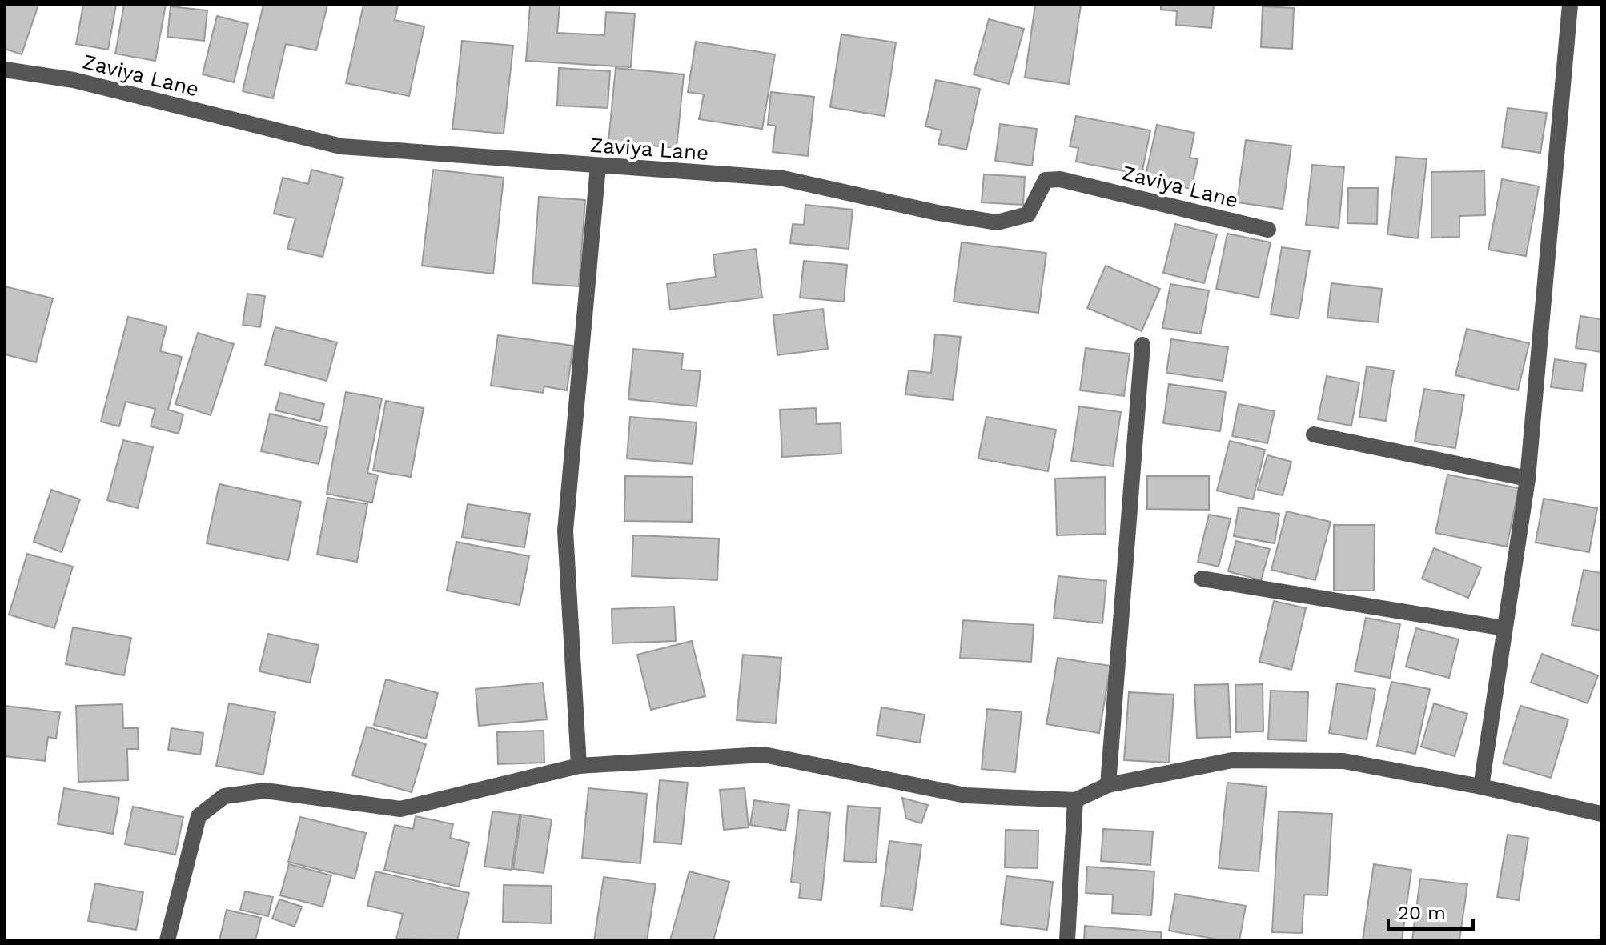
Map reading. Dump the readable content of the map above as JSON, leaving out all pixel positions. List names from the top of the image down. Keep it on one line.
{"streets":{"street":["Zaviya Lane"]},"scale_bar":"20 m"}
